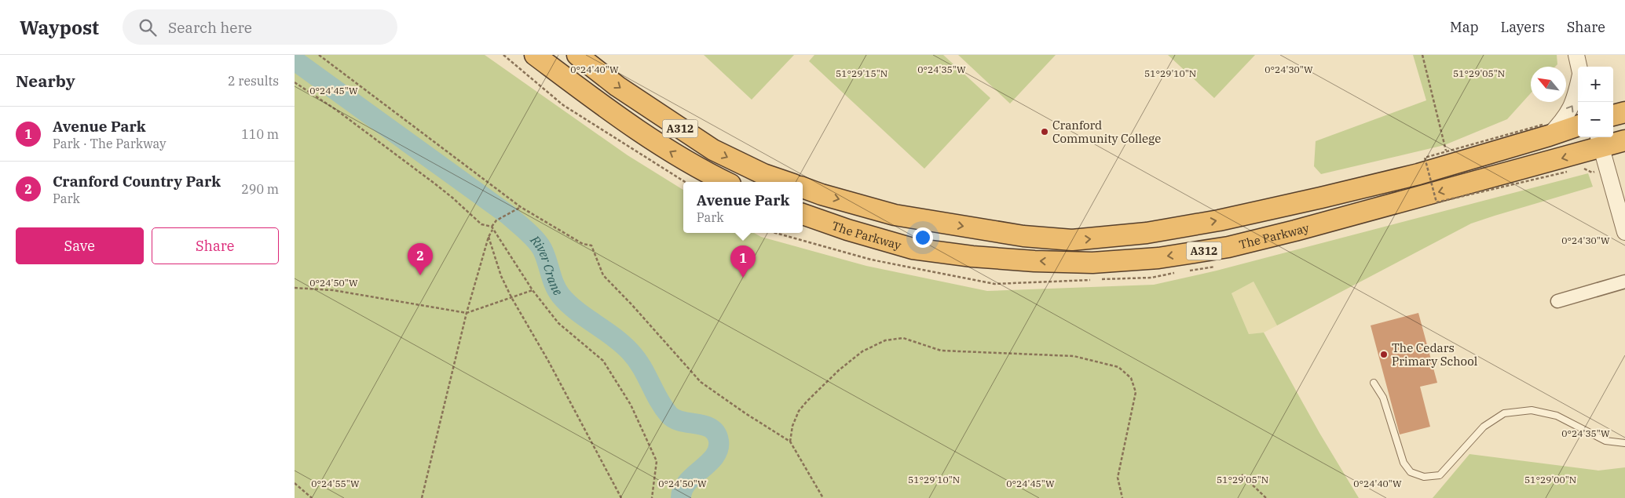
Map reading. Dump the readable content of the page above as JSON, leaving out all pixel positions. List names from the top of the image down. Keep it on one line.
{"streets":{"highway":["A312","The Parkway"]},"water":["River Crane"],"places":["Cranford Community College","The Cedars Primary School"],"north":"top left","page":{"header":"Waypost","search":"Search here","nav":["Map","Layers","Share"],"heading":["Nearby","2 results"],"map_buttons":["+","−"],"list":[{"mark":"1","name":"Avenue Park","note":"Park · The Parkway","value":"110 m"},{"mark":"2","name":"Cranford Country Park","note":"Park","value":"290 m"}],"popup":["Avenue Park","Park"],"buttons":["Save","Share"],"pins":["2","1"]},"coordinates":["0°24'40\"W","0°24'35\"W","0°24'30\"W","51°29'15\"N","51°29'10\"N","51°29'05\"N","0°24'45\"W","0°24'50\"W","51°29'00\"N","0°24'55\"W"]}
